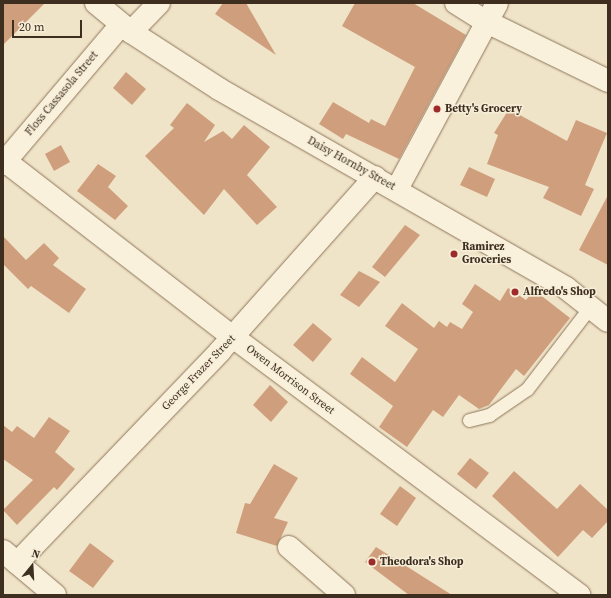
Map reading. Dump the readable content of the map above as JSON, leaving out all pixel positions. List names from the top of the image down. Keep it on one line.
{"streets":{"street":["Floss Cassasola Street","Daisy Hornby Street","George Frazer Street","Owen Morrison Street"]},"crossings":[["Floss Cassasola Street","Daisy Hornby Street"],["Floss Cassasola Street","Owen Morrison Street"],["Daisy Hornby Street","George Frazer Street"],["George Frazer Street","Owen Morrison Street"]],"places":["Betty's Grocery","Ramirez Groceries","Alfredo's Shop","Theodora's Shop"],"scale_bar":"20 m","north":"top"}
